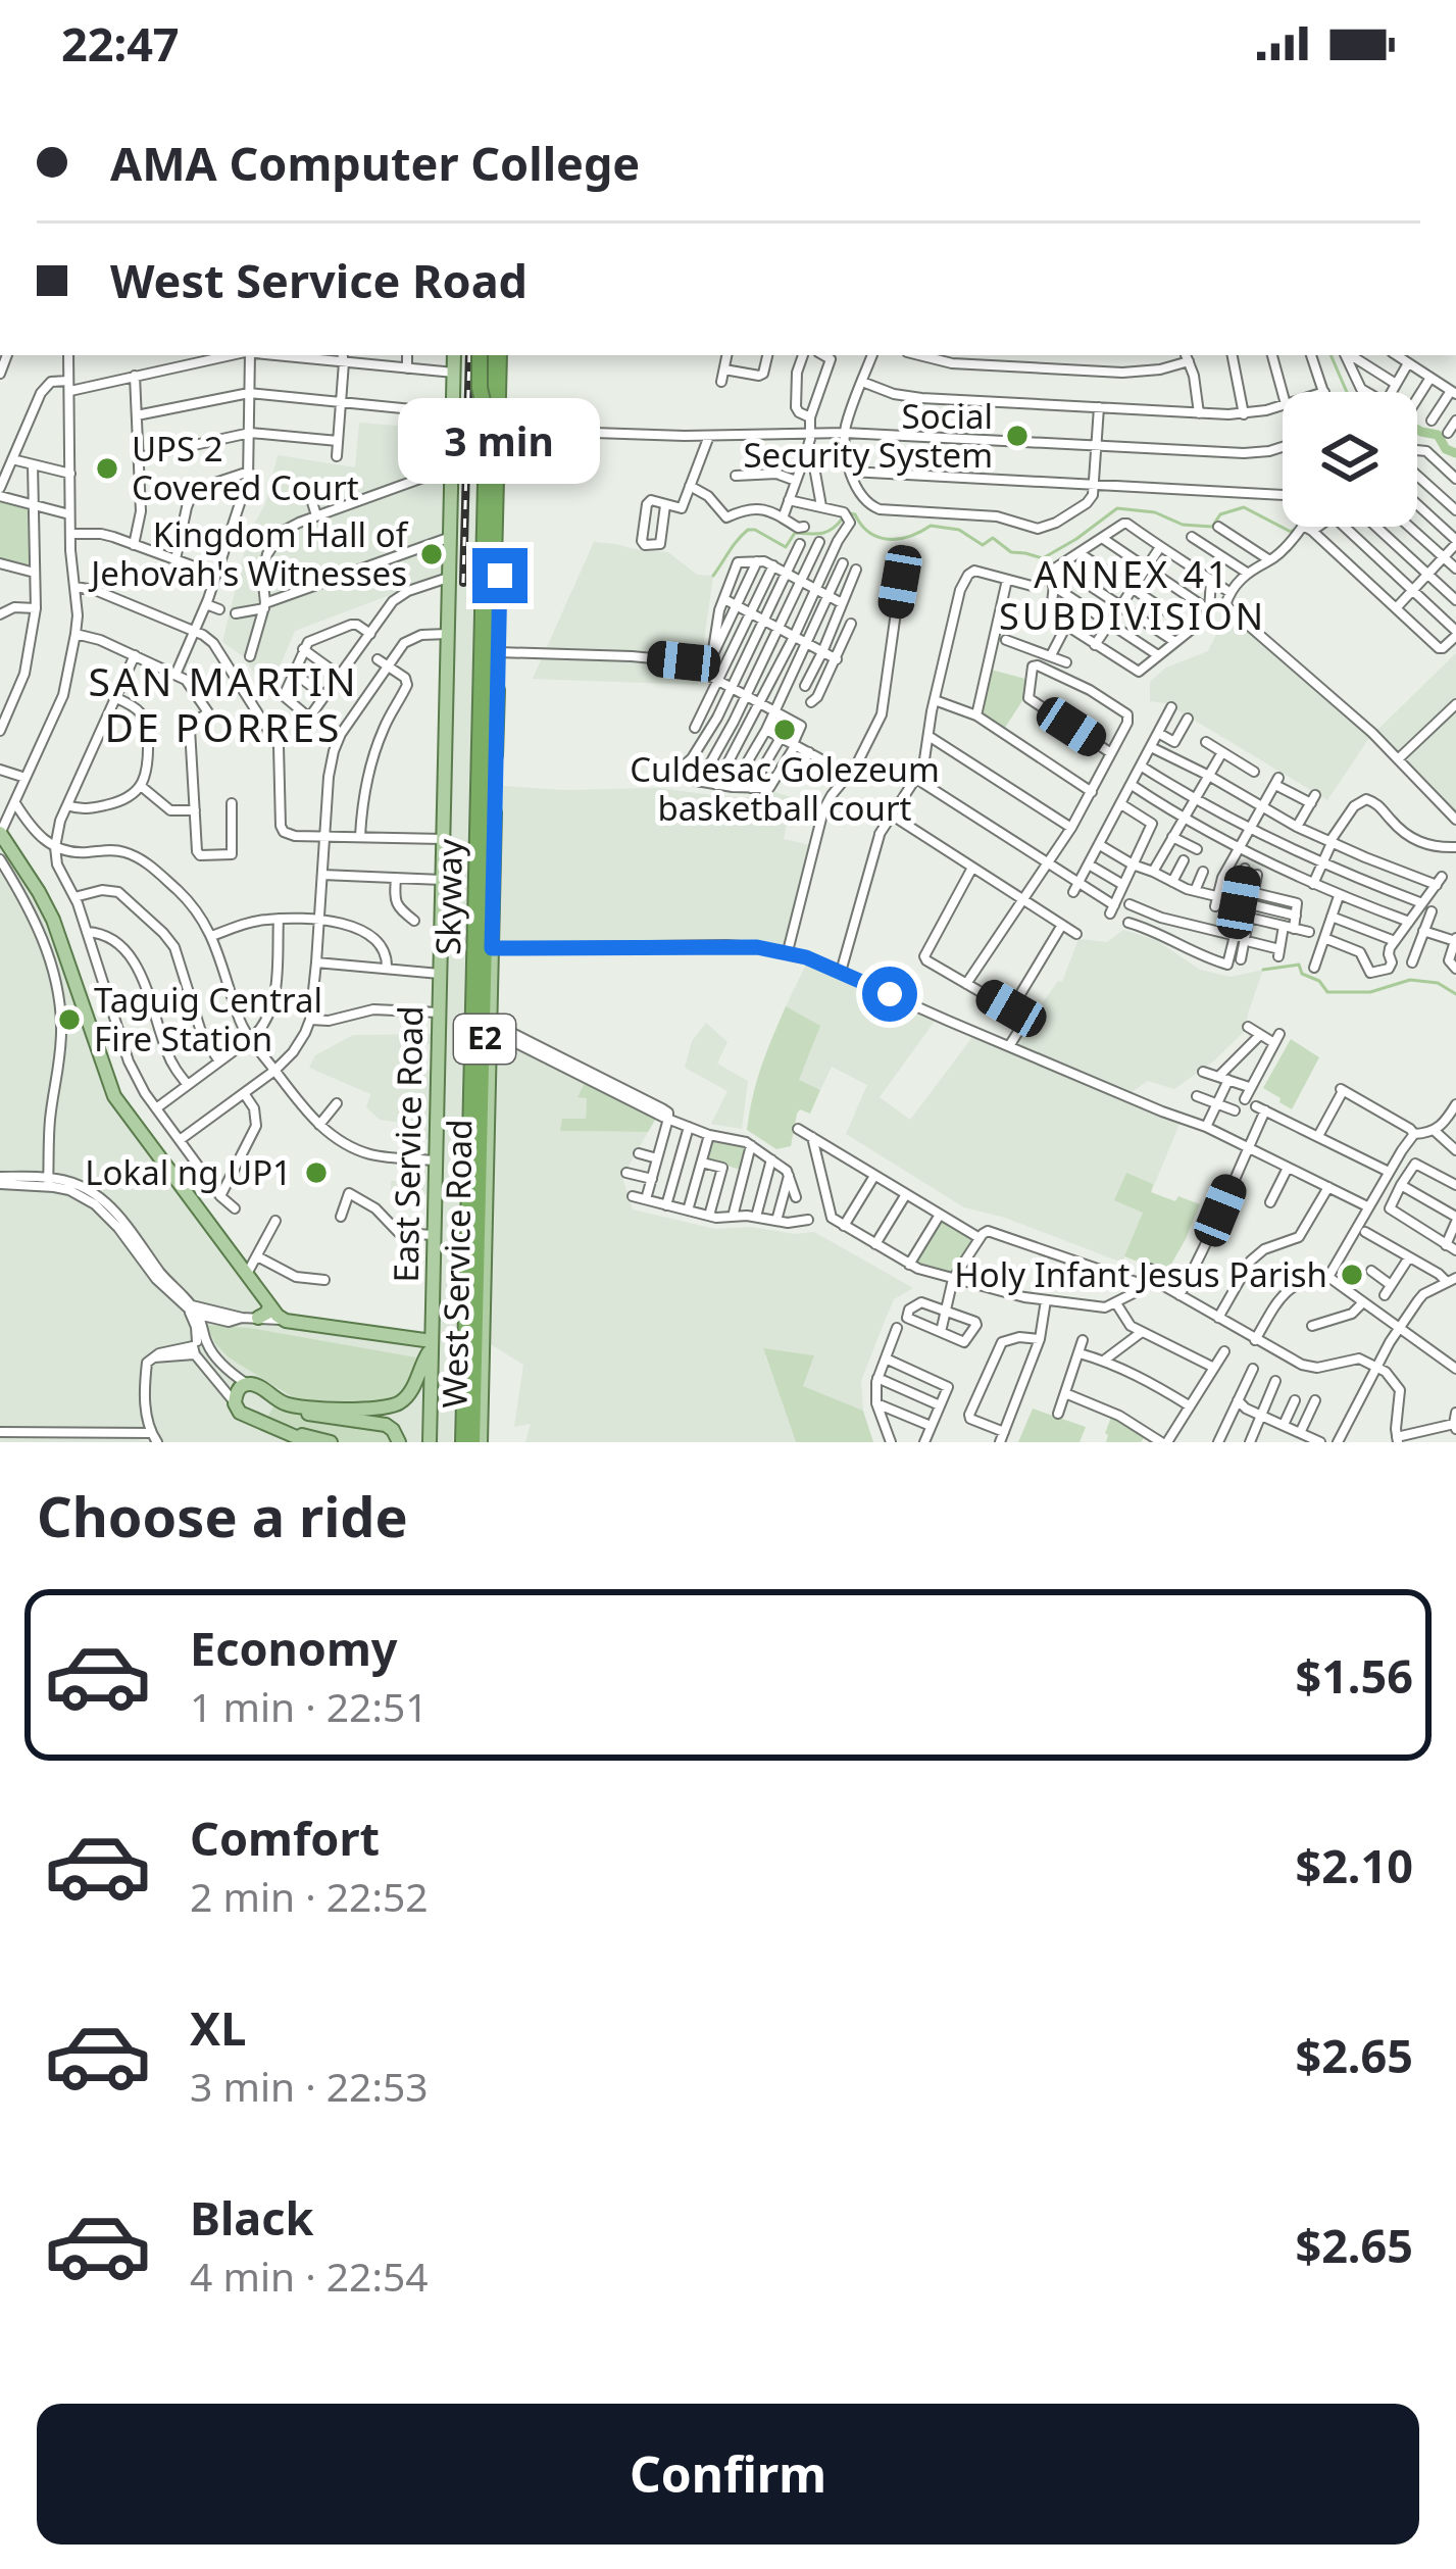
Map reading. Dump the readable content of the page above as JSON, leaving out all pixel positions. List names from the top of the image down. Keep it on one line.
{"streets":{"highway":["Skyway","E2"],"main road":["East Service Road","West Service Road"]},"crossings":[["Skyway","West Service Road"]],"districts":["ANNEX 41 SUBDIVISION","SAN MARTIN DE PORRES"],"places":["Social Security System","UPS 2 Covered Court","Kingdom Hall of Jehovah's Witnesses","Culdesac Golezeum basketball court","Taguig Central Fire Station","Lokal ng UP1","Holy Infant Jesus Parish"],"page":{"status":"22:47","banner":["AMA Computer College","West Service Road"],"bubble":"3 min","heading":"Choose a ride","list":[{"name":"Economy","note":"1 min · 22:51","value":"$1.56"},{"name":"Comfort","note":"2 min · 22:52","value":"$2.10"},{"name":"XL","note":"3 min · 22:53","value":"$2.65"},{"name":"Black","note":"4 min · 22:54","value":"$2.65"}],"buttons":"Confirm"}}
